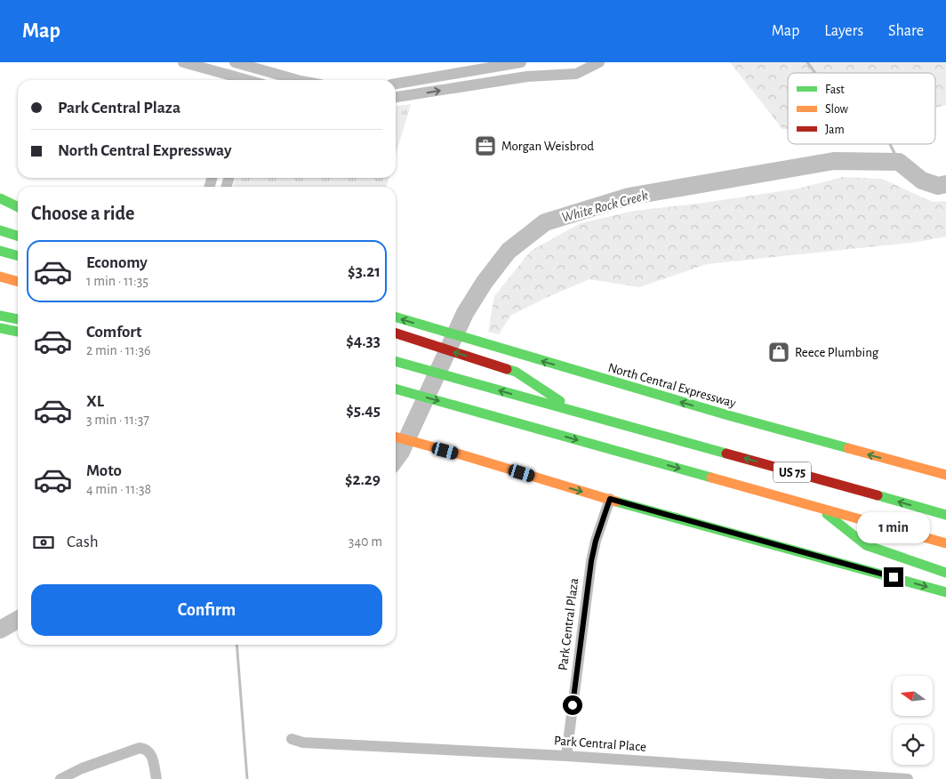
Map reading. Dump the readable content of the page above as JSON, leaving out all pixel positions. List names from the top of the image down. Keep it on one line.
{"streets":{"main road":["North Central Expressway","US 75"],"street":["Park Central Plaza","Park Central Place"]},"crossings":[["Park Central Plaza","Park Central Place"]],"water":["White Rock Creek"],"places":{"office":["Morgan Weisbrod"],"shop":["Reece Plumbing"]},"legend":["Fast","Slow","Jam"],"north":"left","page":{"header":"Map","nav":["Map","Layers","Share"],"banner":["Park Central Plaza","North Central Expressway"],"heading":"Choose a ride","list":[{"name":"Economy","note":"1 min · 11:35","value":"$3.21"},{"name":"Comfort","note":"2 min · 11:36","value":"$4.33"},{"name":"XL","note":"3 min · 11:37","value":"$5.45"},{"name":"Moto","note":"4 min · 11:38","value":"$2.29"}],"bubble":"1 min","pay":["Cash","340 m"],"buttons":"Confirm"}}
